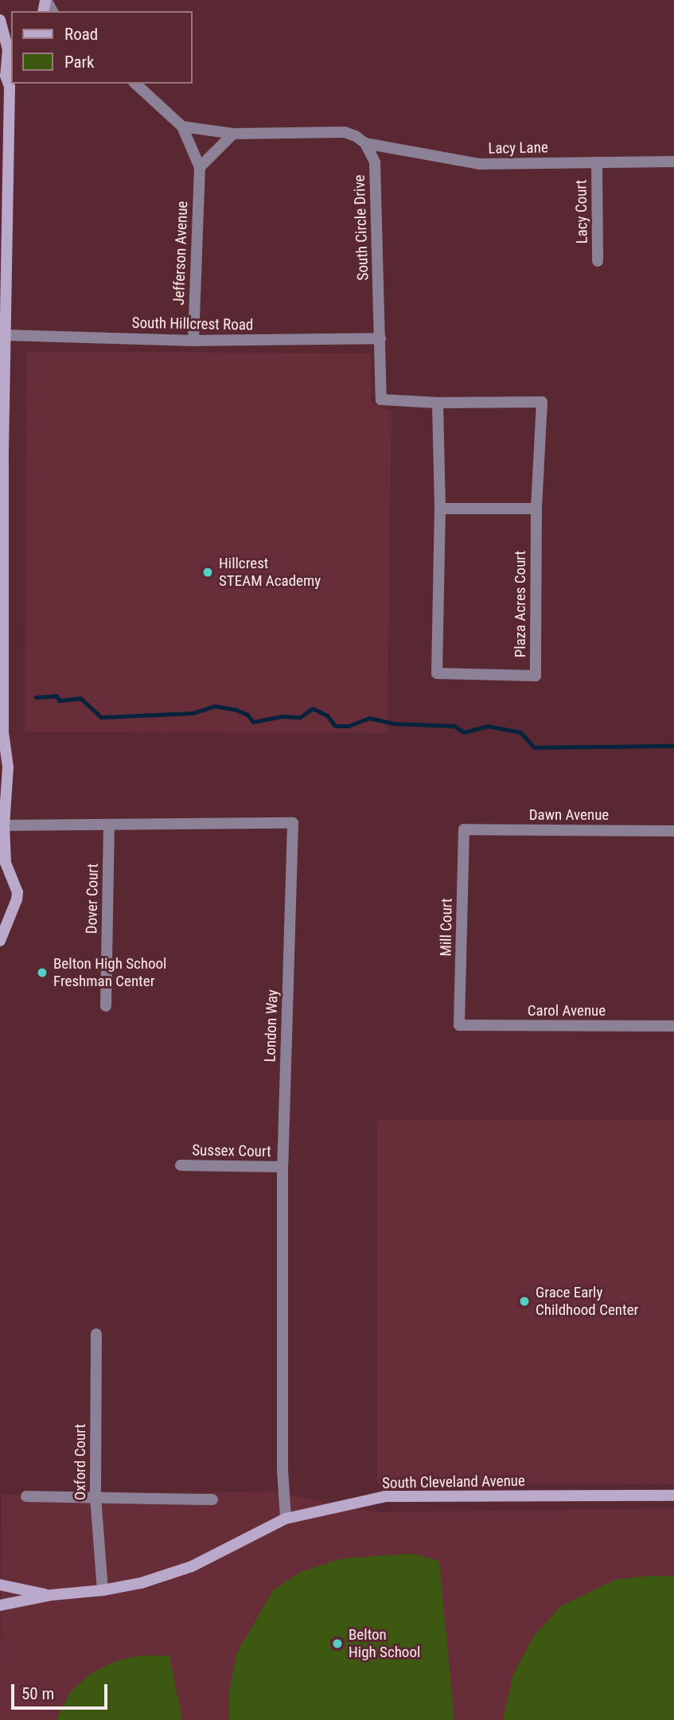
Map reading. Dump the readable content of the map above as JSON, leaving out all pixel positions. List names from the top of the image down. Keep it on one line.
{"streets":{"main road":["South Cleveland Avenue"],"street":["Lacy Lane","Lacy Court","South Circle Drive","Jefferson Avenue","South Hillcrest Road","Plaza Acres Court","Dawn Avenue","Dover Court","Mill Court","Carol Avenue","London Way","Sussex Court","Oxford Court"]},"crossings":[["Lacy Lane","Lacy Court"],["Lacy Lane","South Circle Drive"],["South Circle Drive","South Hillcrest Road"],["South Circle Drive","Plaza Acres Court"],["Jefferson Avenue","South Hillcrest Road"],["Dawn Avenue","Mill Court"],["Dover Court","London Way"],["Mill Court","Carol Avenue"],["London Way","Sussex Court"],["London Way","South Cleveland Avenue"],["Oxford Court","South Cleveland Avenue"]],"places":["Hillcrest STEAM Academy","Belton High School Freshman Center","Grace Early Childhood Center","Belton High School"],"legend":["Road","Park"],"scale_bar":"50 m"}
